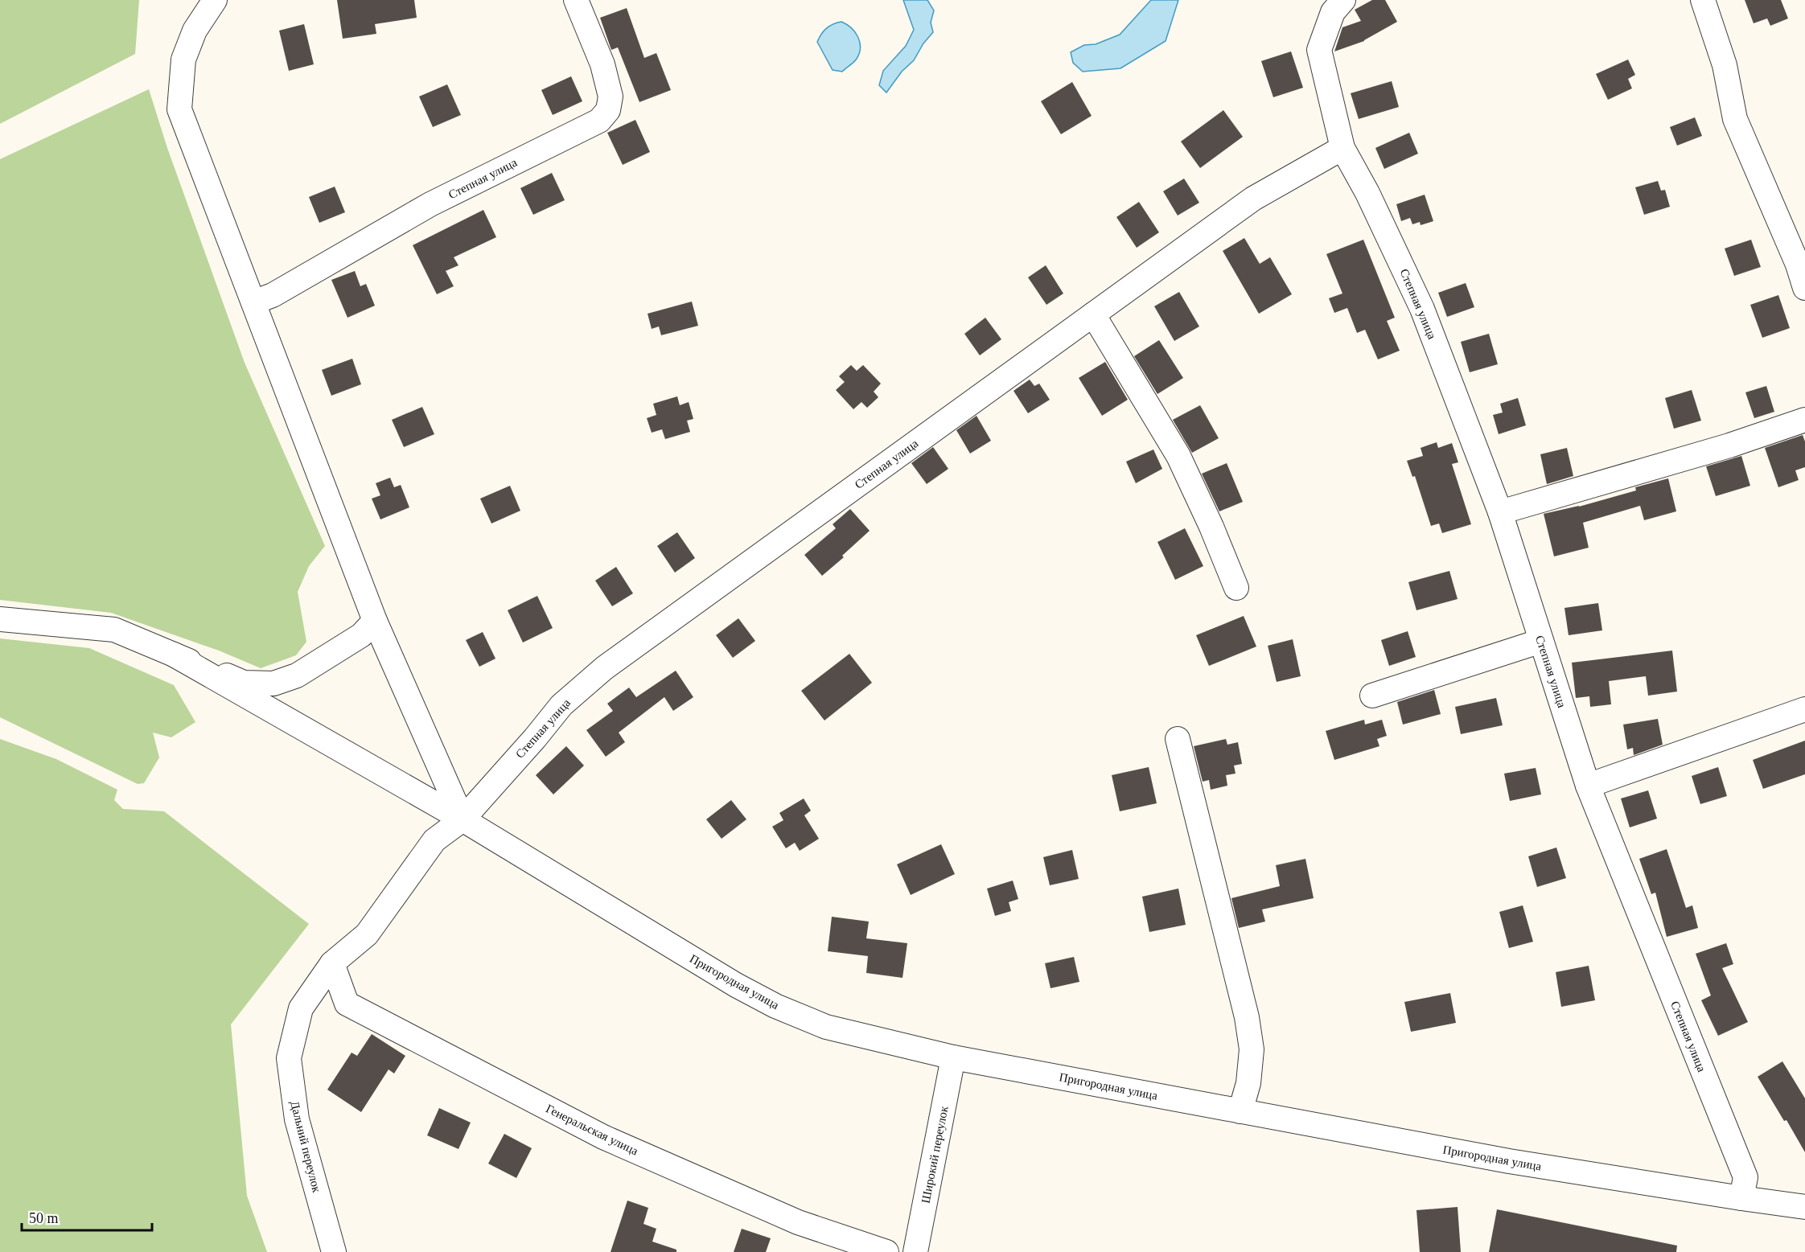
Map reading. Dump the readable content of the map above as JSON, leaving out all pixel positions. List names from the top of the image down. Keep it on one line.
{"streets":{"street":["Степная улица","Пригородная улица","Генеральская улица","Дальний переулок","Широкий переулок"]},"crossings":[["Степная улица","Пригородная улица"],["Степная улица","Генеральская улица"],["Степная улица","Дальний переулок"],["Пригородная улица","Широкий переулок"],["Генеральская улица","Дальний переулок"]],"scale_bar":"50 m"}
